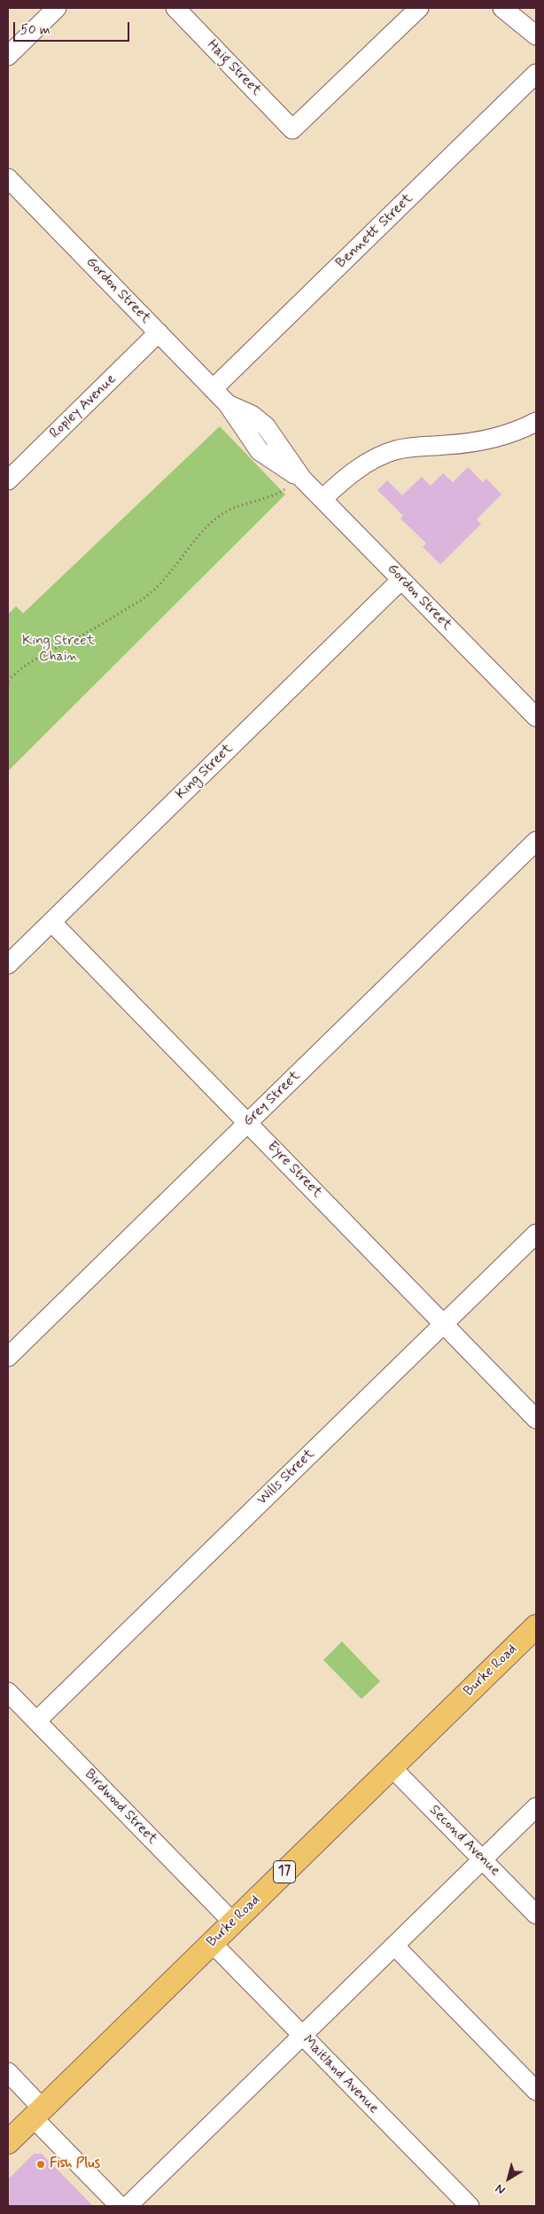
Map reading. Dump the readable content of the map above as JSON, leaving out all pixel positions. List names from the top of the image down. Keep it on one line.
{"streets":{"main road":["Burke Road","17"],"street":["Haig Street","Bennett Street","Gordon Street","Ropley Avenue","King Street","Grey Street","Eyre Street","Wills Street","Birdwood Street","Second Avenue","Maitland Avenue"]},"crossings":[["Bennett Street","Gordon Street"],["Gordon Street","Ropley Avenue"],["Gordon Street","King Street"],["King Street","Eyre Street"],["Grey Street","Eyre Street"],["Eyre Street","Wills Street"],["Wills Street","Birdwood Street"],["Burke Road","Birdwood Street"],["Burke Road","Second Avenue"],["Burke Road","Maitland Avenue"]],"parks":["King Street Chain"],"places":["Fish Plus"],"scale_bar":"50 m","north":"bottom left"}
